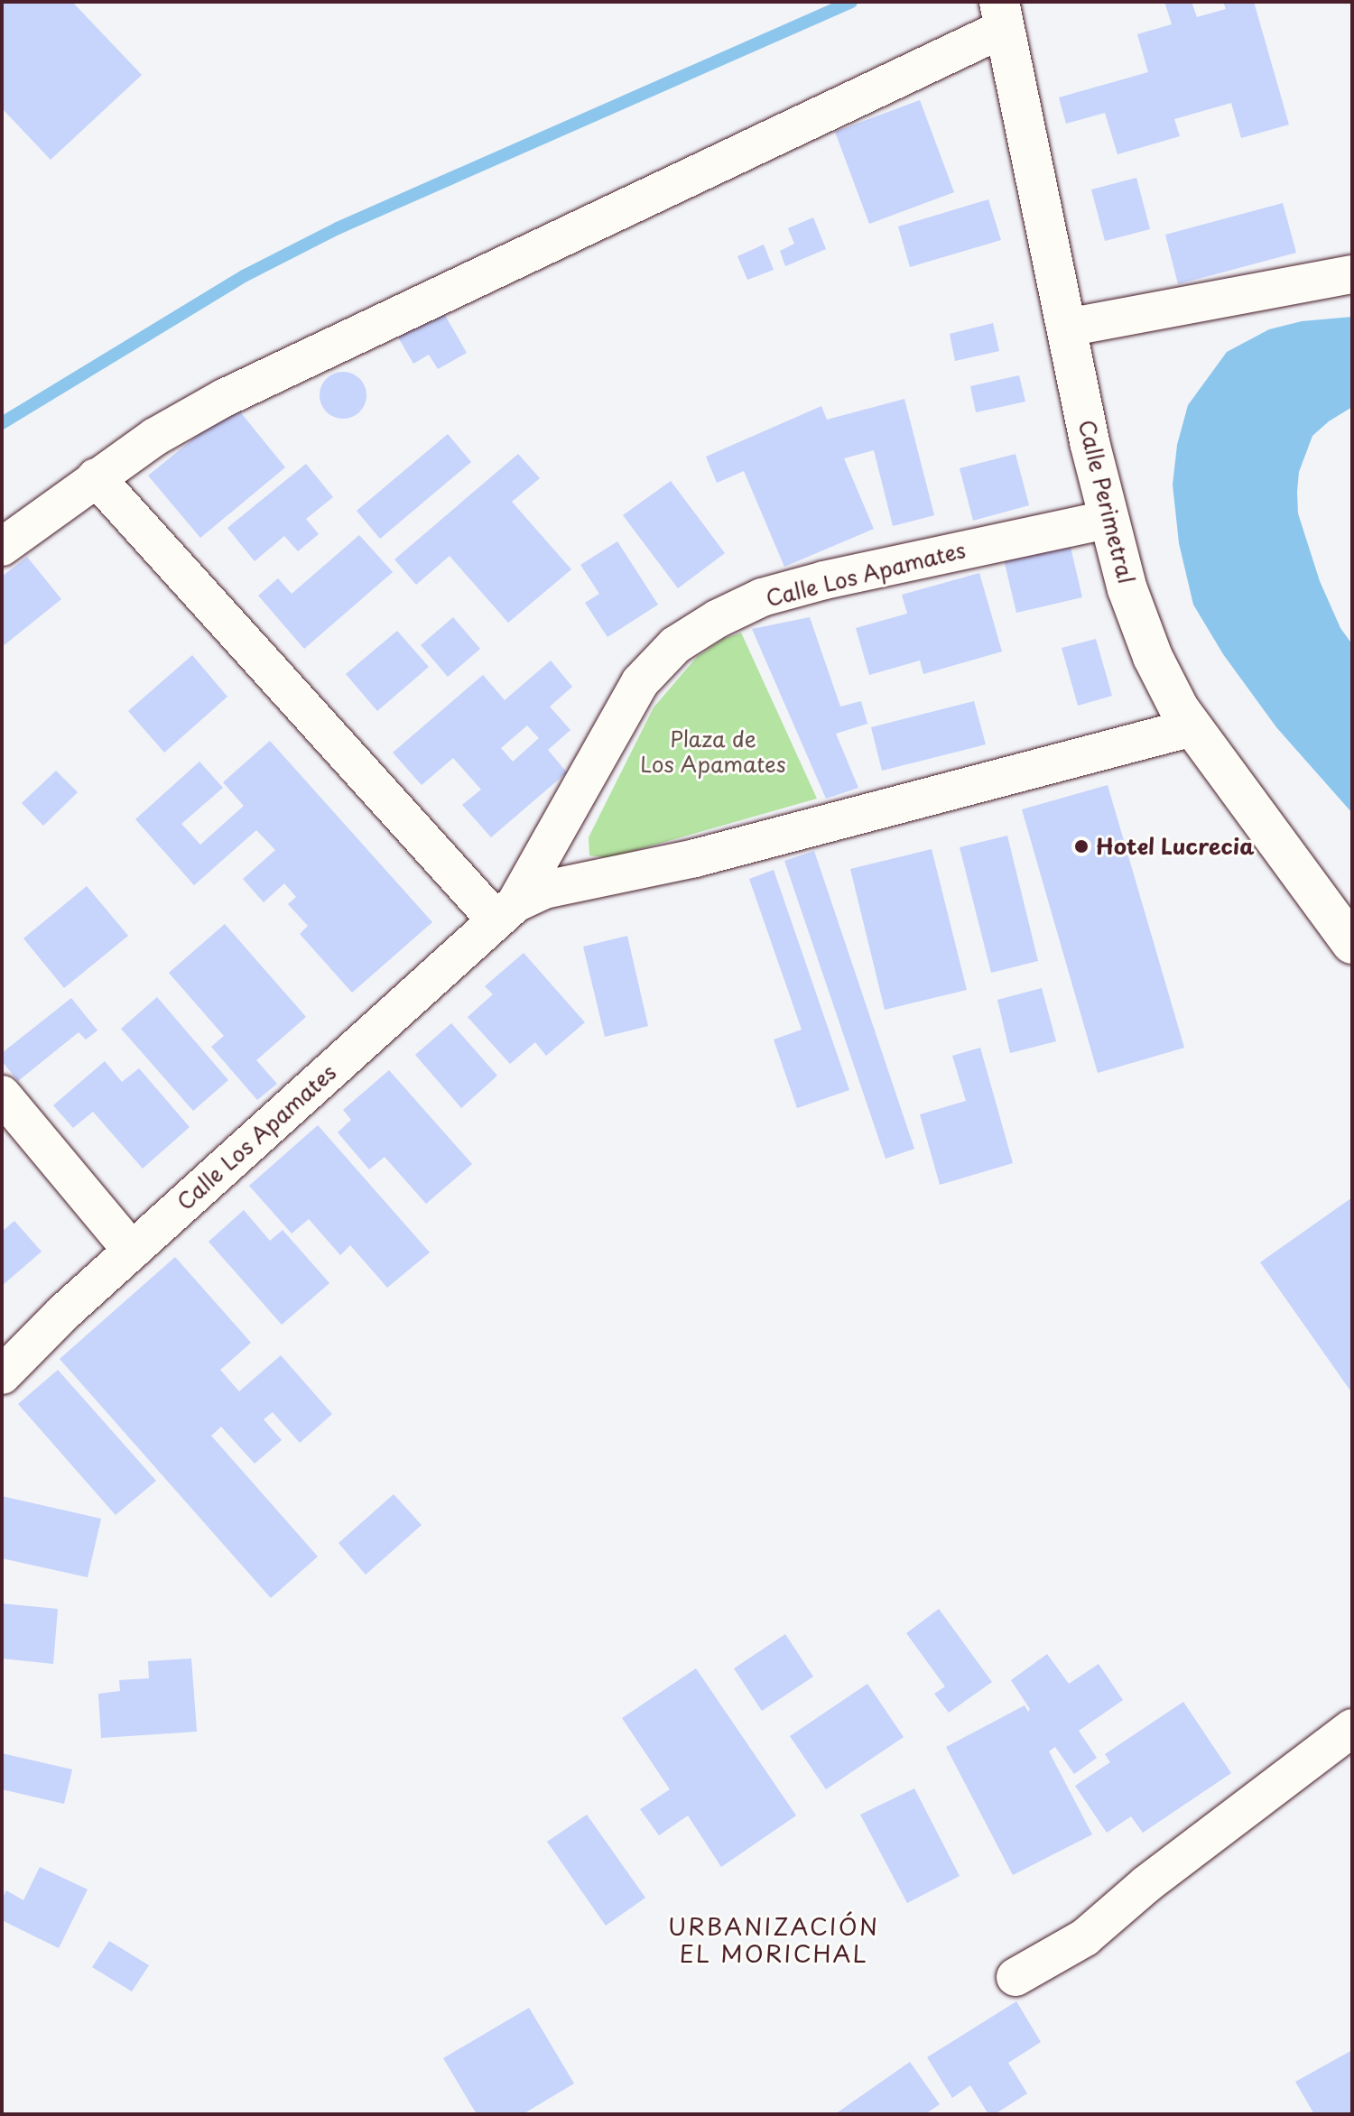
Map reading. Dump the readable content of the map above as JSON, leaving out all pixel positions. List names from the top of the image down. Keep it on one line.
{"streets":{"highway":["Calle Perimetral"],"street":["Calle Los Apamates"]},"crossings":[["Calle Perimetral","Calle Los Apamates"]],"districts":["URBANIZACIÓN EL MORICHAL"],"parks":["Plaza de Los Apamates"],"places":["Hotel Lucrecia"]}
